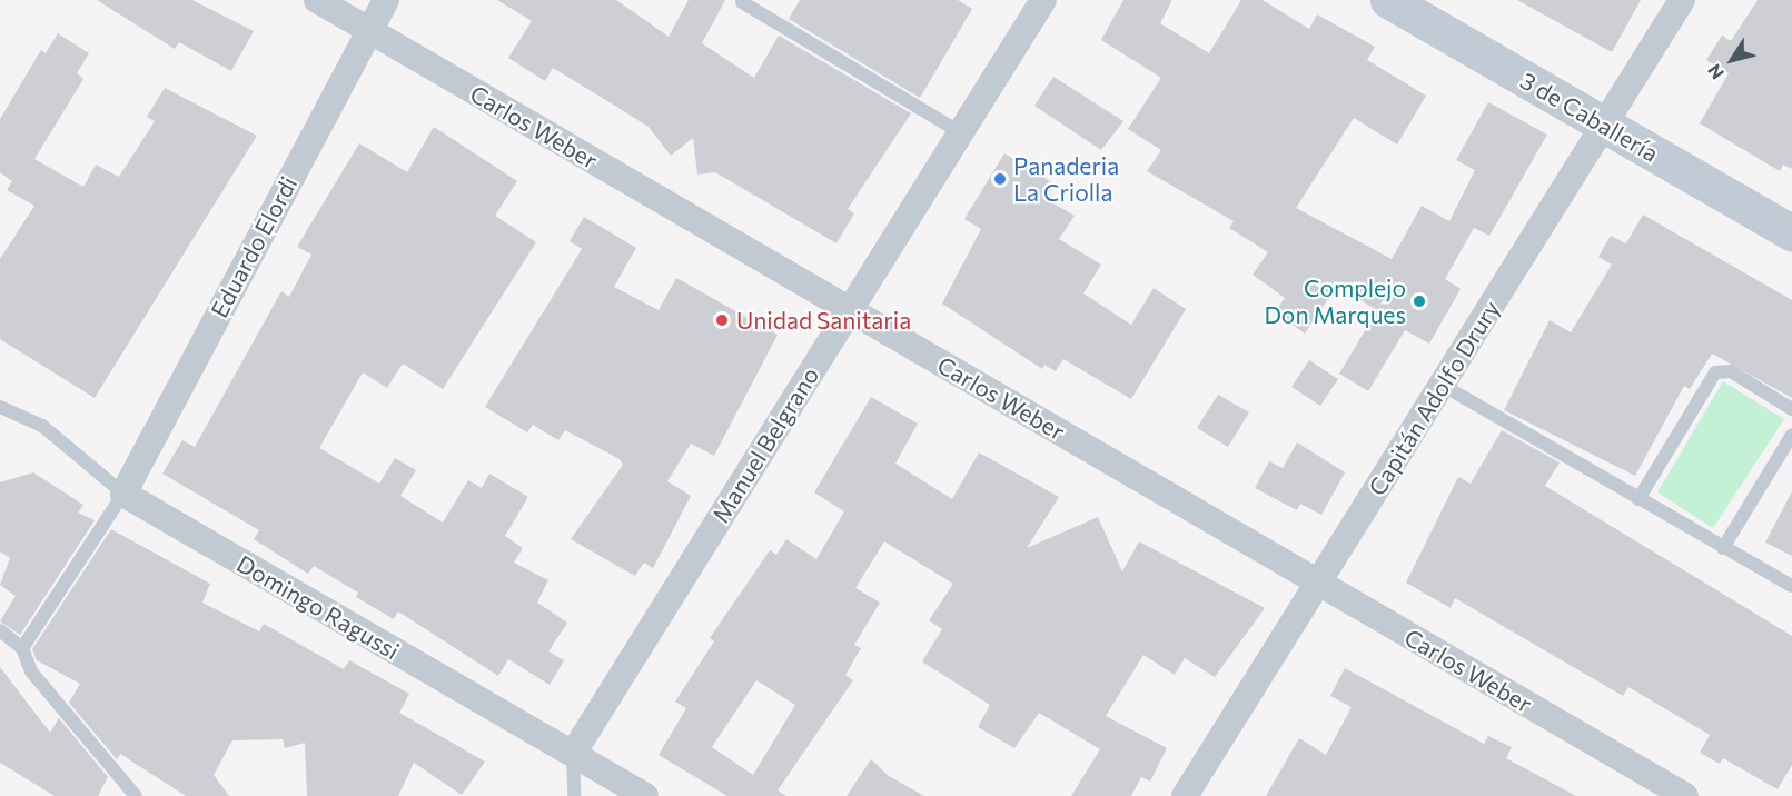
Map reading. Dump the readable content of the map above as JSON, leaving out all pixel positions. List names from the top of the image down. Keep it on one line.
{"streets":{"main road":["3 de Caballería"],"street":["Carlos Weber","Eduardo Elordi","Capitán Adolfo Drury","Manuel Belgrano","Domingo Ragussi"]},"crossings":[["3 de Caballería","Capitán Adolfo Drury"],["Carlos Weber","Eduardo Elordi"],["Carlos Weber","Capitán Adolfo Drury"],["Carlos Weber","Manuel Belgrano"],["Eduardo Elordi","Domingo Ragussi"],["Manuel Belgrano","Domingo Ragussi"]],"places":["Panaderia La Criolla","Complejo Don Marques","Unidad Sanitaria"],"north":"bottom left"}
